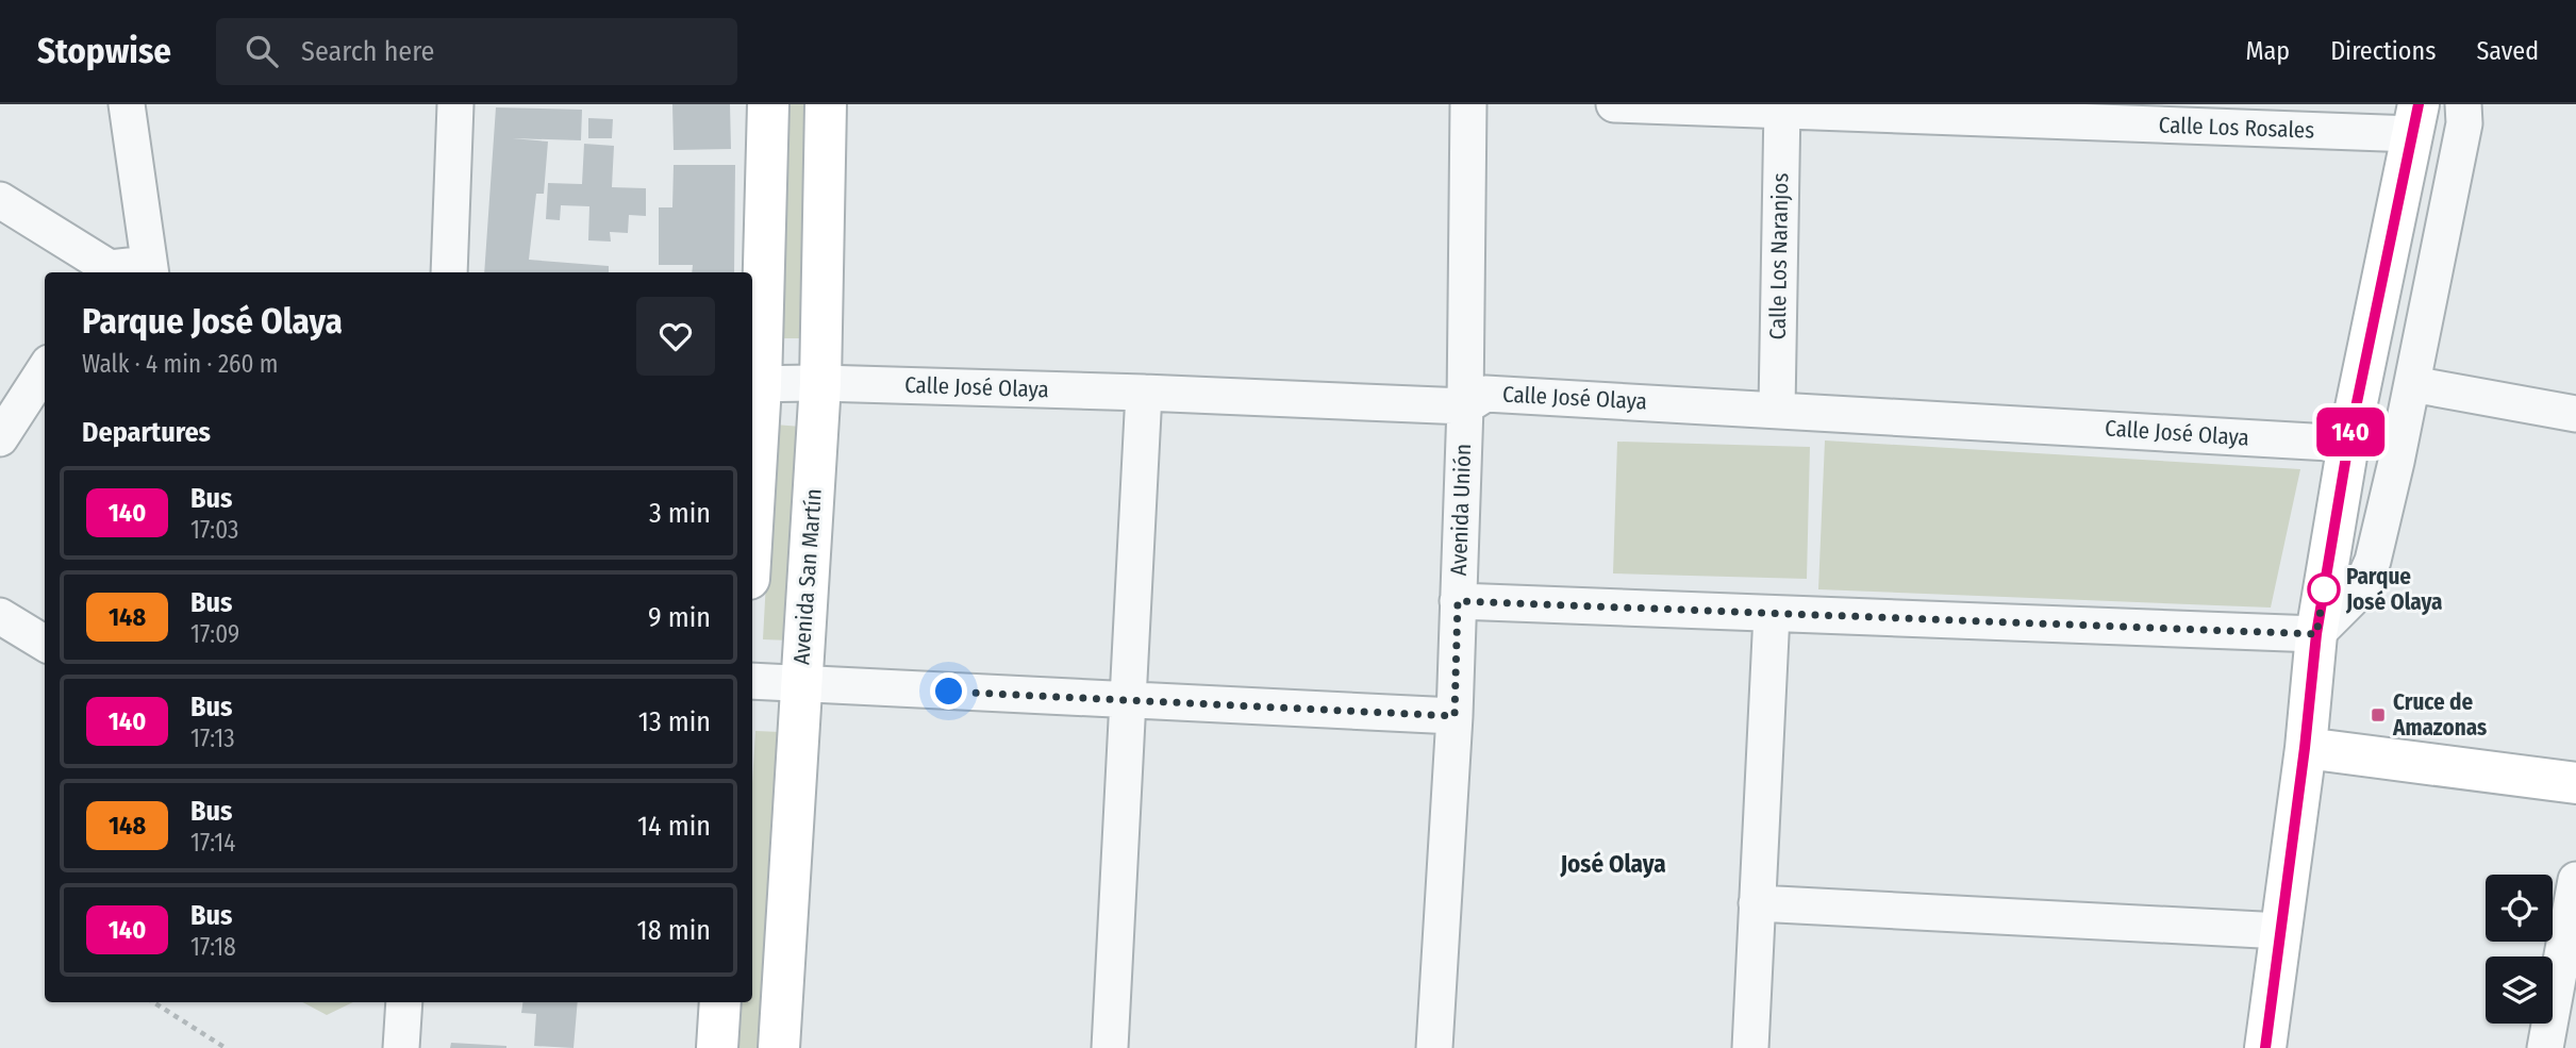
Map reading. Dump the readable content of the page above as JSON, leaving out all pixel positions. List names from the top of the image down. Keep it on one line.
{"streets":{"main road":["Avenida San Martín"],"street":["Calle Los Rosales","Calle Los Naranjos","Calle José Olaya","Avenida Unión"]},"crossings":[["Calle Los Rosales","Calle Los Naranjos"],["Calle Los Naranjos","Calle José Olaya"],["Calle José Olaya","Avenida Unión"],["Calle José Olaya","Avenida San Martín"]],"districts":["José Olaya"],"places":{"other":["Parque José Olaya"],"transit":["Cruce de Amazonas"]},"lines":["bus line 140"],"page":{"header":"Stopwise","search":"Search here","nav":["Map","Directions","Saved"],"on_map":"140","heading":[["Parque José Olaya","Walk · 4 min · 260 m"],"Departures"],"list":[{"mark":"140","name":"Bus","note":"17:03","value":"3 min"},{"mark":"148","name":"Bus","note":"17:09","value":"9 min"},{"mark":"140","name":"Bus","note":"17:13","value":"13 min"},{"mark":"148","name":"Bus","note":"17:14","value":"14 min"},{"mark":"140","name":"Bus","note":"17:18","value":"18 min"}]}}
